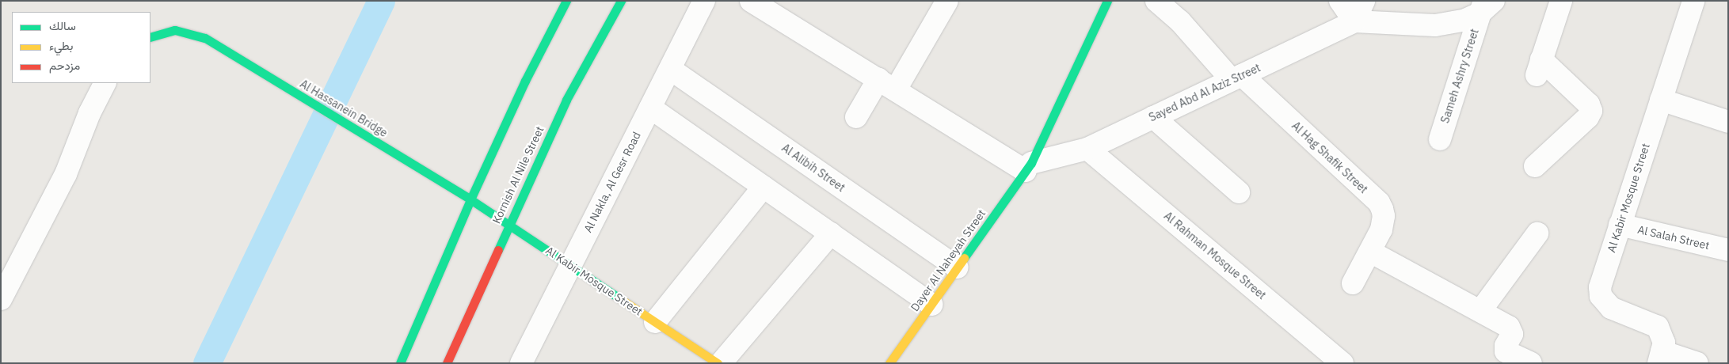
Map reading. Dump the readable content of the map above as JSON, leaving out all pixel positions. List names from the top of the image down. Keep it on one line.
{"streets":{"street":["Sameh Ashry Street","Sayed Abd Al Aziz Street","Al Hassanein Bridge","Al Hag Shafik Street","Al Alibih Street","Kornish Al Nile Street","Al Nakla, Al Gesr Road","Al Kabir Mosque Street","Al Salah Street","Al Rahman Mosque Street","Dayer Al Naheyah Street"]},"crossings":[["Sayed Abd Al Aziz Street","Al Hag Shafik Street"],["Sayed Abd Al Aziz Street","Al Rahman Mosque Street"],["Sayed Abd Al Aziz Street","Dayer Al Naheyah Street"],["Al Hassanein Bridge","Al Kabir Mosque Street"],["Al Alibih Street","Al Nakla, Al Gesr Road"],["Al Alibih Street","Dayer Al Naheyah Street"],["Kornish Al Nile Street","Al Kabir Mosque Street"],["Al Nakla, Al Gesr Road","Al Kabir Mosque Street"],["Al Kabir Mosque Street","Al Salah Street"]],"legend":["سالك","بطيء","مزدحم"]}
